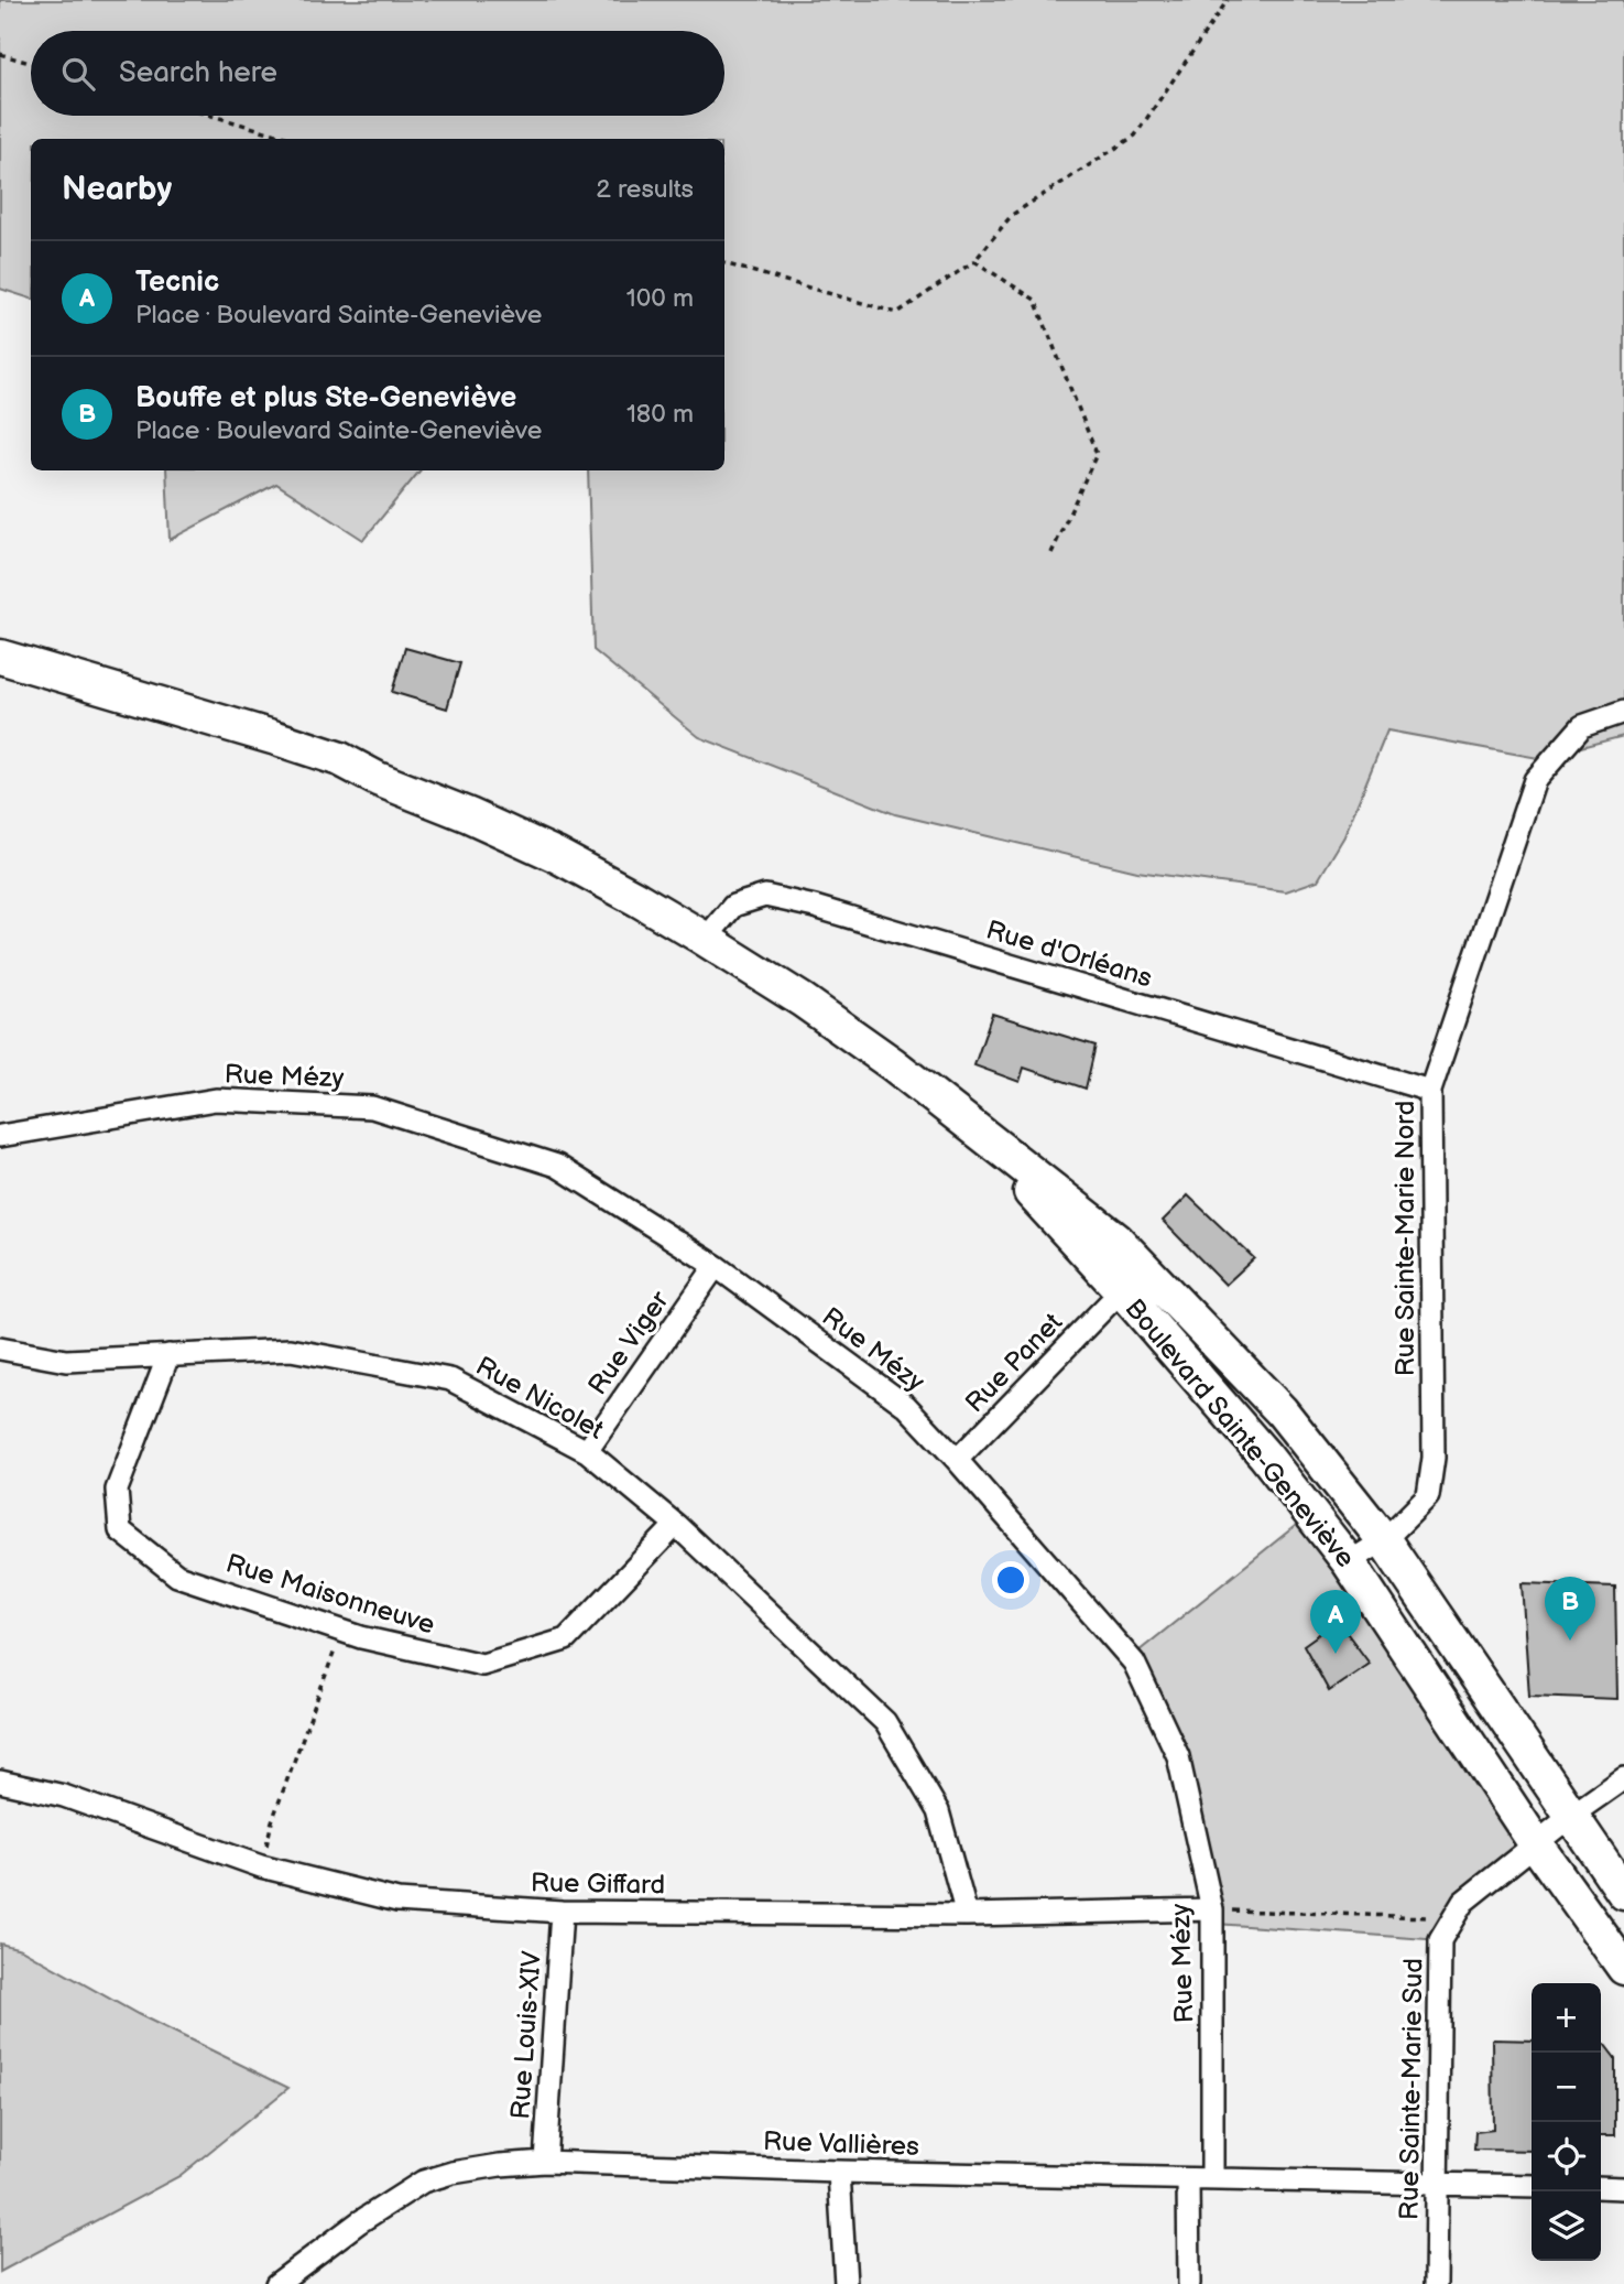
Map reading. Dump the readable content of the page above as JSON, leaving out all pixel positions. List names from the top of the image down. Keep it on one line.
{"streets":{"main road":["Boulevard Sainte-Geneviève"],"street":["Rue d'Orléans","Rue Mézy","Rue Sainte-Marie Nord","Rue Viger","Rue Panet","Rue Nicolet","Rue Maisonneuve","Rue Giffard","Rue Louis-XIV","Rue Sainte-Marie Sud","Rue Vallières"]},"crossings":[["Rue d'Orléans","Rue Sainte-Marie Nord"],["Rue d'Orléans","Boulevard Sainte-Geneviève"],["Rue Mézy","Rue Viger"],["Rue Mézy","Rue Panet"],["Rue Mézy","Rue Giffard"],["Rue Mézy","Rue Vallières"],["Rue Sainte-Marie Nord","Boulevard Sainte-Geneviève"],["Rue Viger","Rue Nicolet"],["Rue Nicolet","Rue Maisonneuve"],["Rue Nicolet","Rue Giffard"],["Boulevard Sainte-Geneviève","Rue Sainte-Marie Sud"],["Rue Giffard","Rue Louis-XIV"],["Rue Louis-XIV","Rue Vallières"],["Rue Sainte-Marie Sud","Rue Vallières"]],"page":{"search":"Search here","heading":["Nearby","2 results"],"list":[{"mark":"A","name":"Tecnic","note":"Place · Boulevard Sainte-Geneviève","value":"100 m"},{"mark":"B","name":"Bouffe et plus Ste-Geneviève","note":"Place · Boulevard Sainte-Geneviève","value":"180 m"}],"pins":["B","A"],"map_buttons":["+","−"]}}
